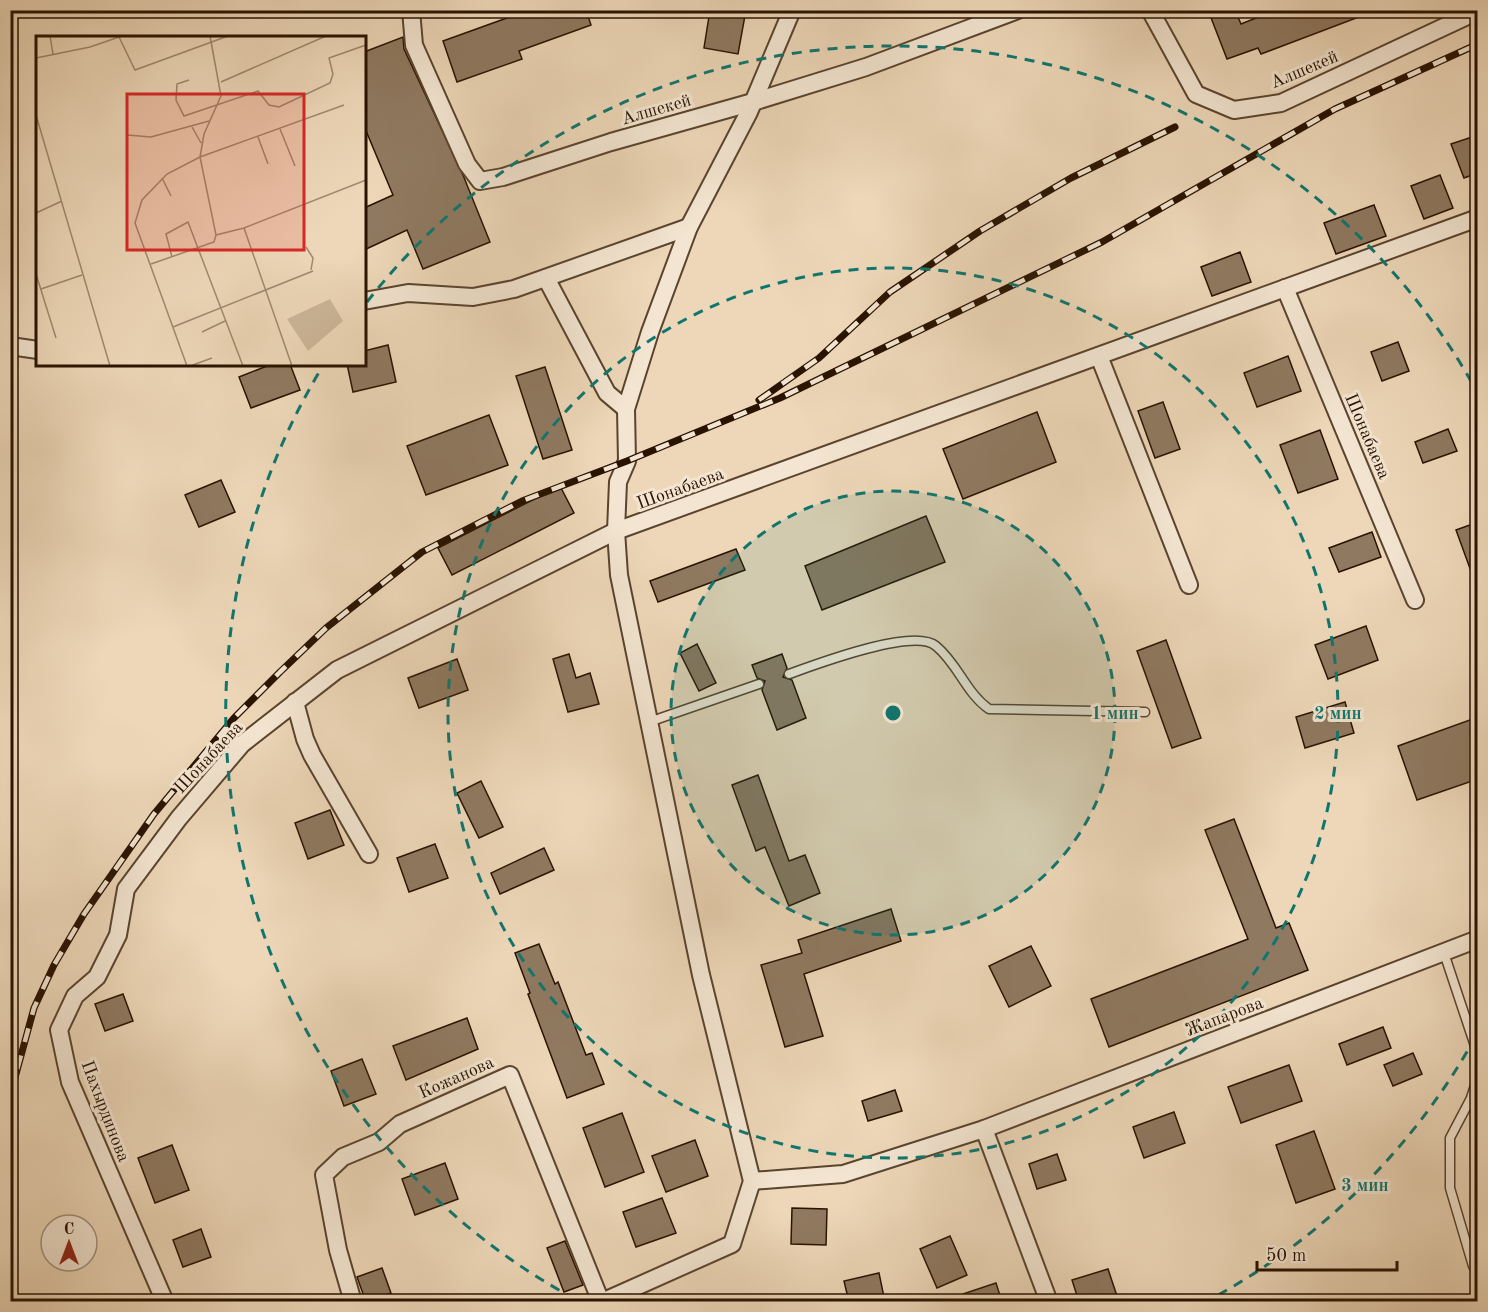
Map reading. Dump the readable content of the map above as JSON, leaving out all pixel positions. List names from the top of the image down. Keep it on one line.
{"streets":{"street":["Алшекей","Шонабаева","Жапарова","Кожанова","Пахырдинова"]},"crossings":[["Шонабаева","Пахырдинова"]],"scale_bar":"50 m","north":"top","rings":["1 мин","2 мин","3 мин"]}
